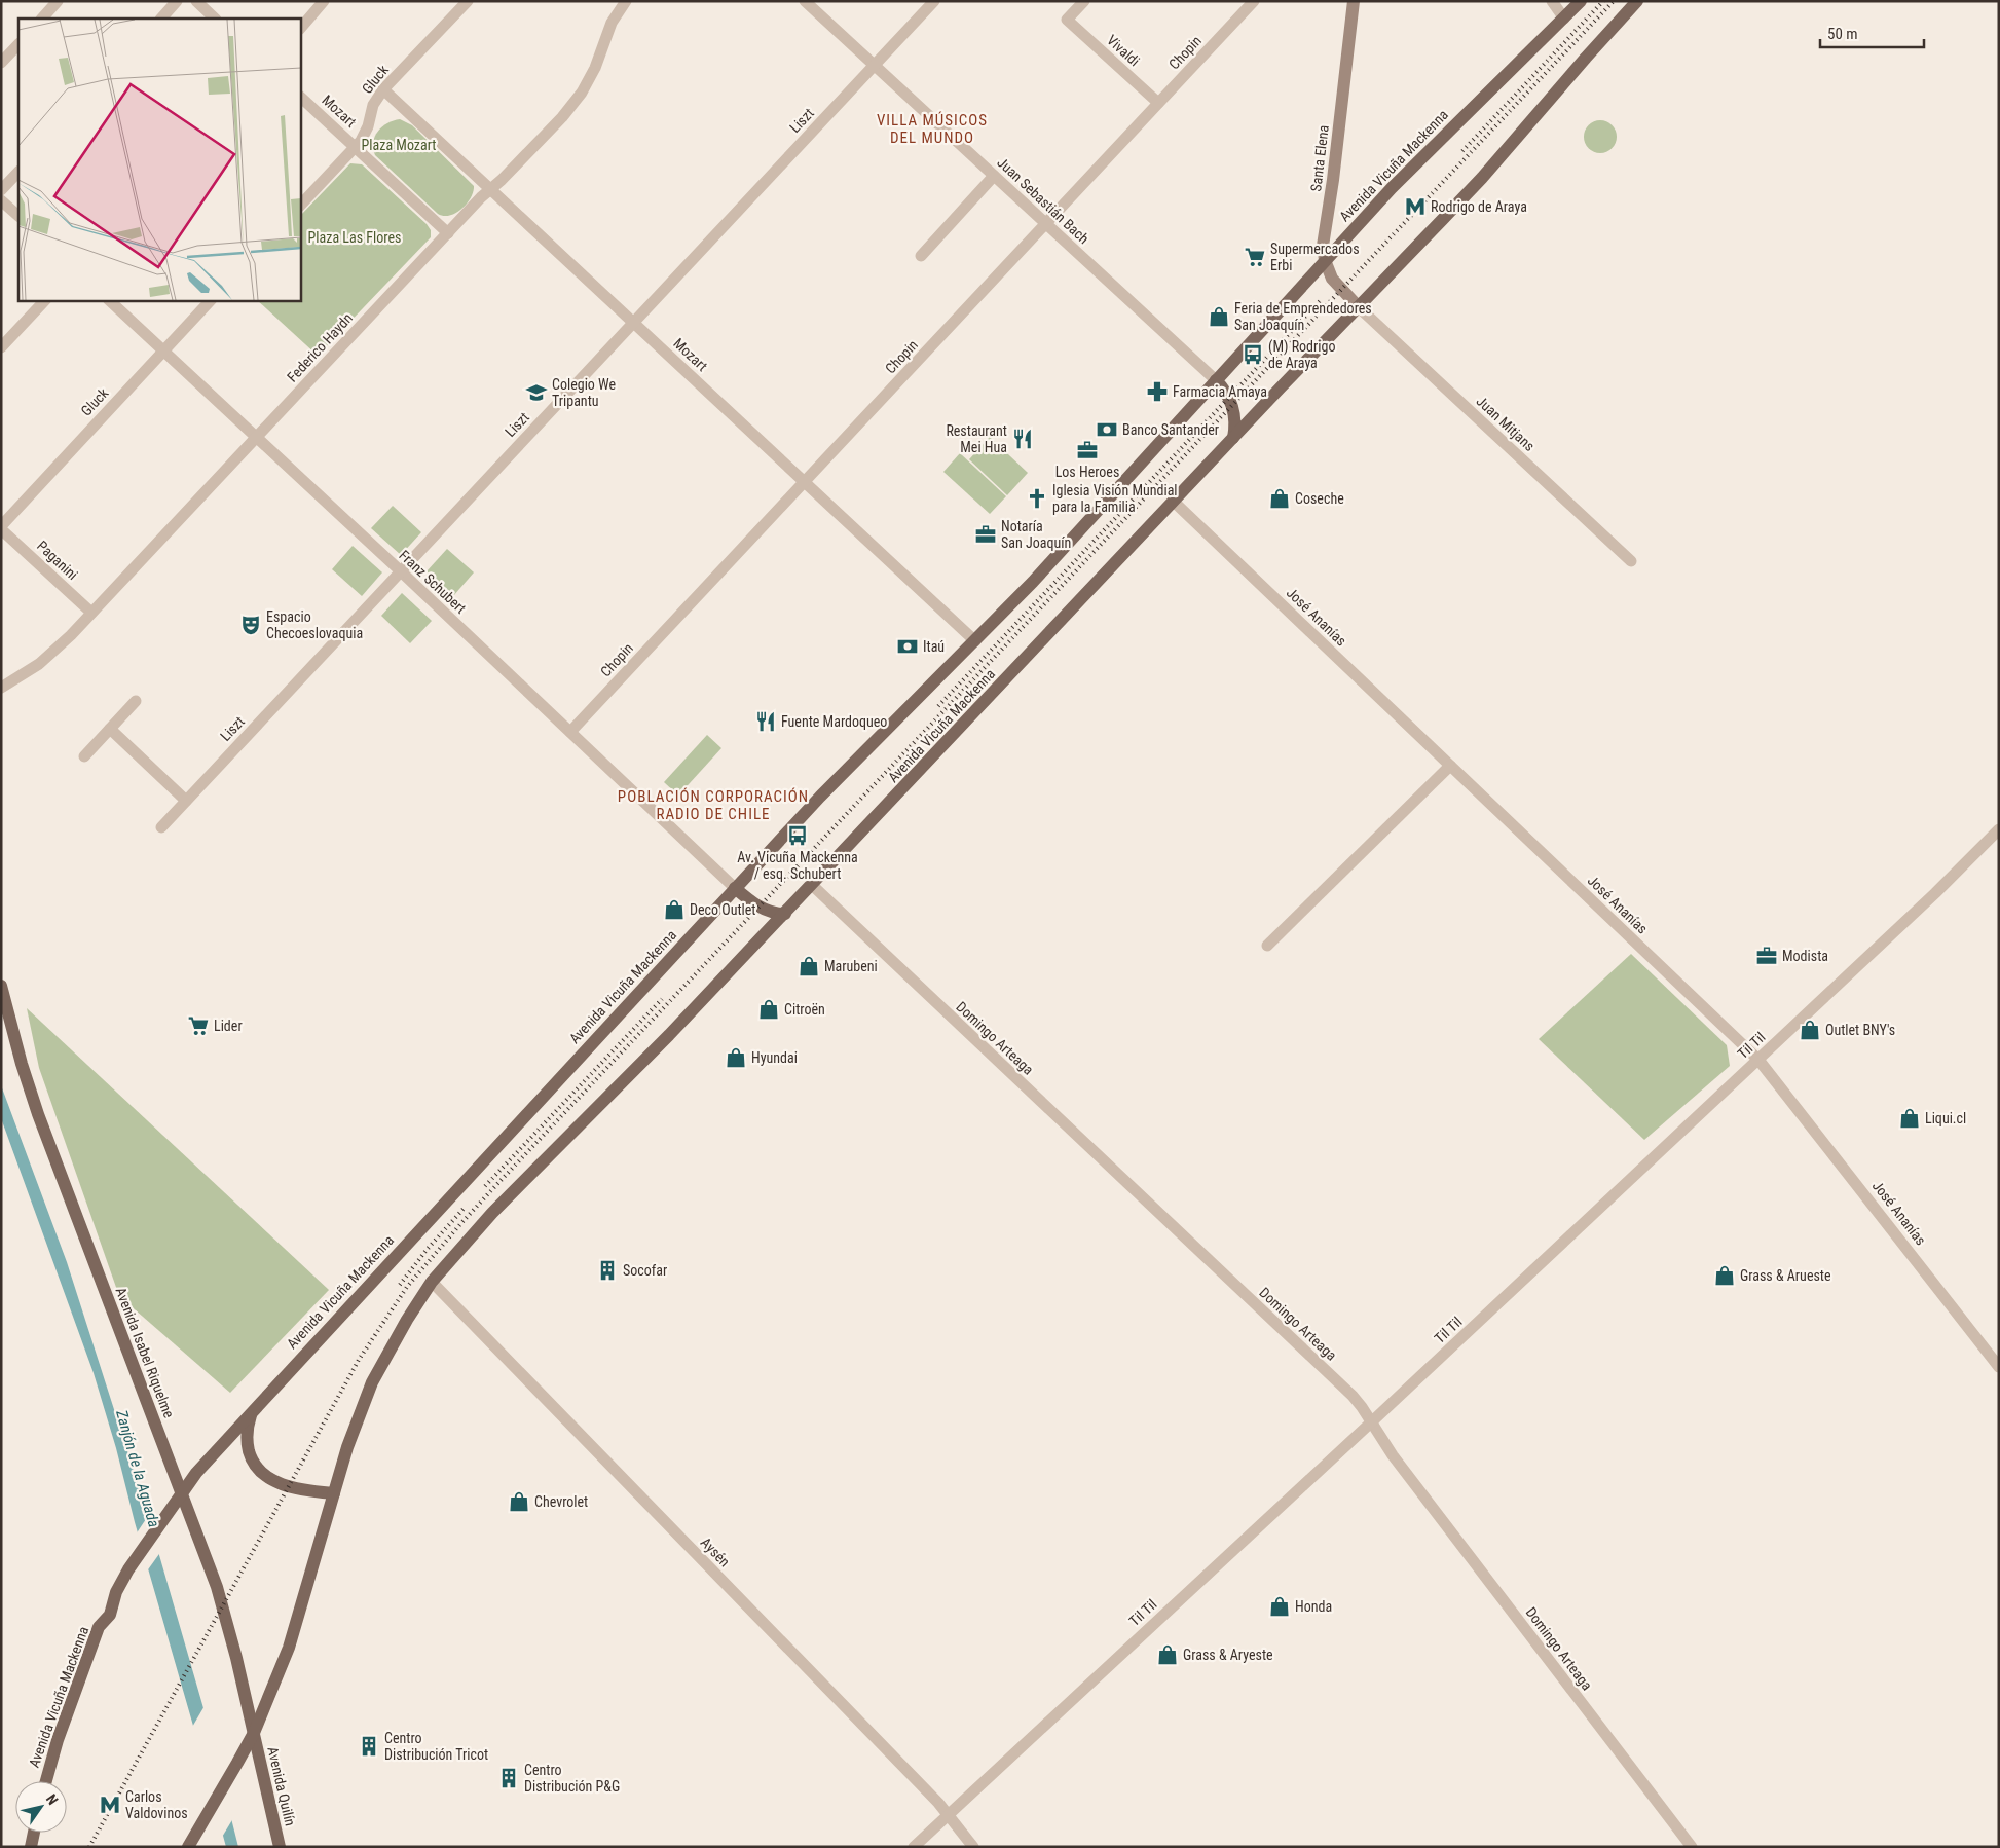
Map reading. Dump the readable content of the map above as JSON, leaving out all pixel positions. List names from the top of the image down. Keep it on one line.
{"streets":{"main road":["Avenida Vicuña Mackenna","Avenida Isabel Riquelme","Avenida Quilín"],"street":["Vivaldi","Chopin","Gluck","Mozart","Liszt","Santa Elena","Juan Sebastián Bach","Federico Haydn","Juan Mitjans","Paganini","Franz Schubert","José Ananías","Domingo Arteaga","Til Til","Aysén"]},"crossings":[["Vivaldi","Chopin"],["Chopin","Mozart"],["Chopin","Juan Sebastián Bach"],["Chopin","Franz Schubert"],["Gluck","Mozart"],["Gluck","Paganini"],["Gluck","Franz Schubert"],["Mozart","Liszt"],["Mozart","Avenida Vicuña Mackenna"],["Mozart","Federico Haydn"],["Liszt","Juan Sebastián Bach"],["Liszt","Franz Schubert"],["Santa Elena","Avenida Vicuña Mackenna"],["Santa Elena","Juan Mitjans"],["Avenida Vicuña Mackenna","Juan Sebastián Bach"],["Avenida Vicuña Mackenna","Juan Mitjans"],["Avenida Vicuña Mackenna","Franz Schubert"],["Avenida Vicuña Mackenna","José Ananías"],["Avenida Vicuña Mackenna","Domingo Arteaga"],["Avenida Vicuña Mackenna","Avenida Isabel Riquelme"],["Avenida Vicuña Mackenna","Aysén"],["Avenida Vicuña Mackenna","Avenida Quilín"],["Federico Haydn","Paganini"],["Federico Haydn","Franz Schubert"],["José Ananías","Til Til"],["Domingo Arteaga","Til Til"],["Til Til","Aysén"],["Avenida Isabel Riquelme","Avenida Quilín"]],"districts":["VILLA MÚSICOS DEL MUNDO","POBLACIÓN CORPORACIÓN RADIO DE CHILE"],"water":["Zanjón de la Aguada"],"parks":["Plaza Mozart","Plaza Las Flores"],"places":{"metro station":["Rodrigo de Araya","Carlos Valdovinos"],"supermarket":["Supermercados Erbi","Lider"],"shop":["Feria de Emprendedores San Joaquín","Coseche","Deco Outlet","Marubeni","Citroën","Outlet BNY's","Hyundai","Liqui.cl","Grass & Arueste","Chevrolet","Honda","Grass & Aryeste"],"bus stop":["(M) Rodrigo de Araya","Av. Vicuña Mackenna / esq. Schubert"],"pharmacy":["Farmacia Amaya"],"school or university":["Colegio We Tripantu"],"bank":["Banco Santander","Itaú"],"restaurant":["Restaurant Mei Hua","Fuente Mardoqueo"],"office":["Los Heroes","Notaría San Joaquín","Modista"],"church":["Iglesia Visión Mundial para la Familia"],"theatre":["Espacio Checoeslovaquia"],"building":["Socofar","Centro Distribución Tricot","Centro Distribución P&G"]},"scale_bar":"50 m","north":"top right"}
